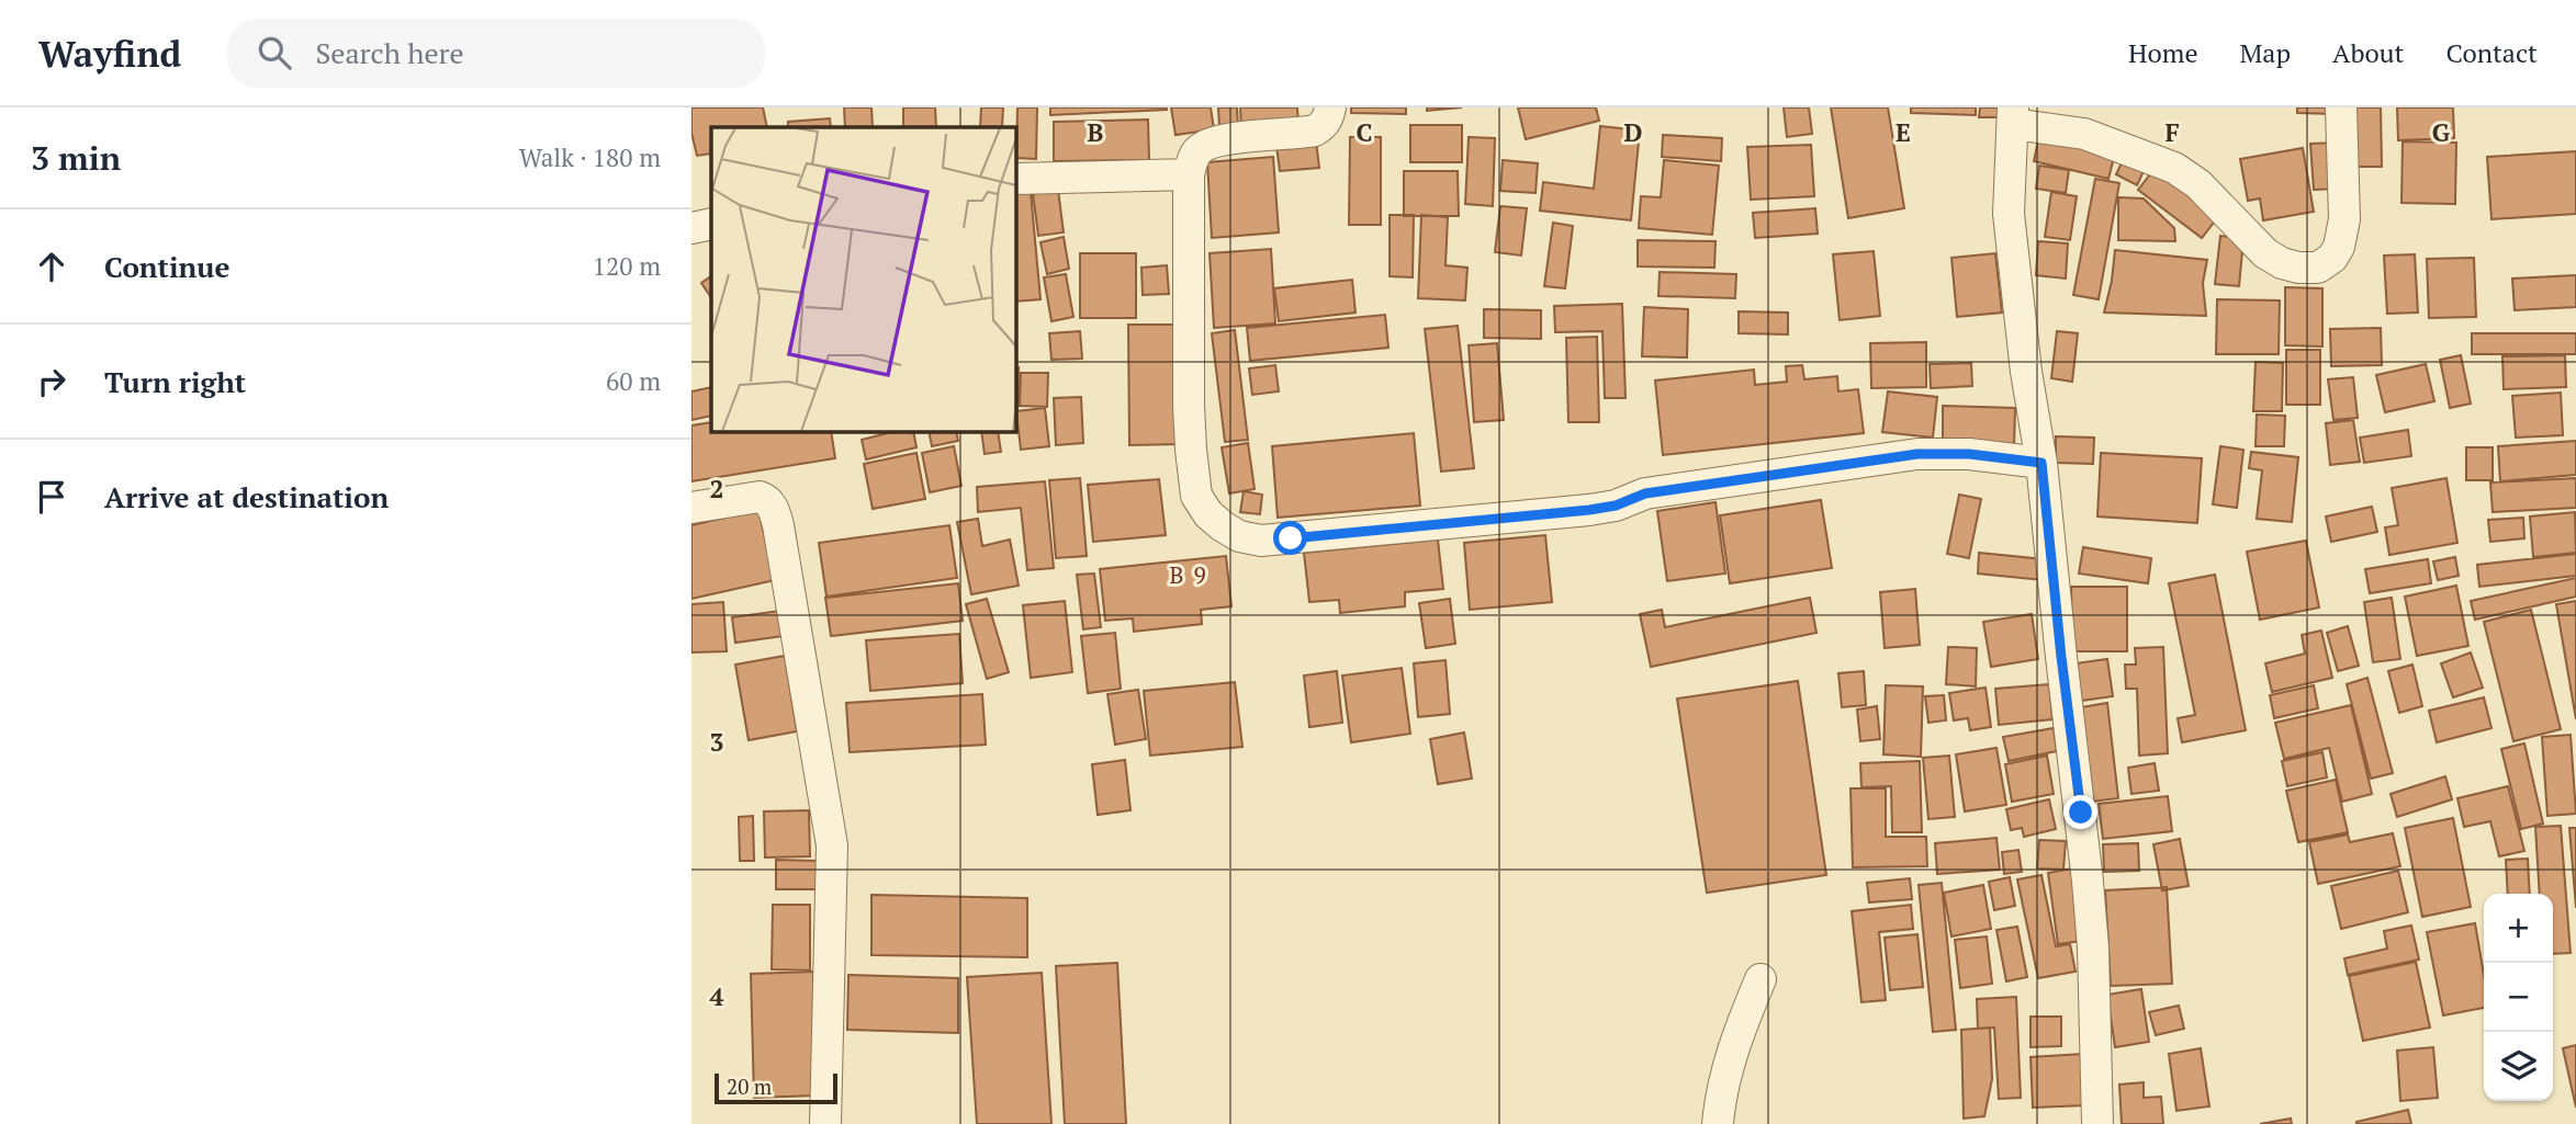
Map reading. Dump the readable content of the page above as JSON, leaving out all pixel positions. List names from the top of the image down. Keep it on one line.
{"districts":["B 9"],"scale_bar":"20 m","page":{"header":"Wayfind","search":"Search here","nav":["Home","Map","About","Contact"],"heading":["3 min","Walk · 180 m"],"list":[["Continue","120 m"],["Turn right","60 m"],"Arrive at destination"],"map_buttons":["+","−"],"scale":"20 m"},"grid":{"columns":["B","C","D","E","F","G"],"rows":["2","3","4"]}}
